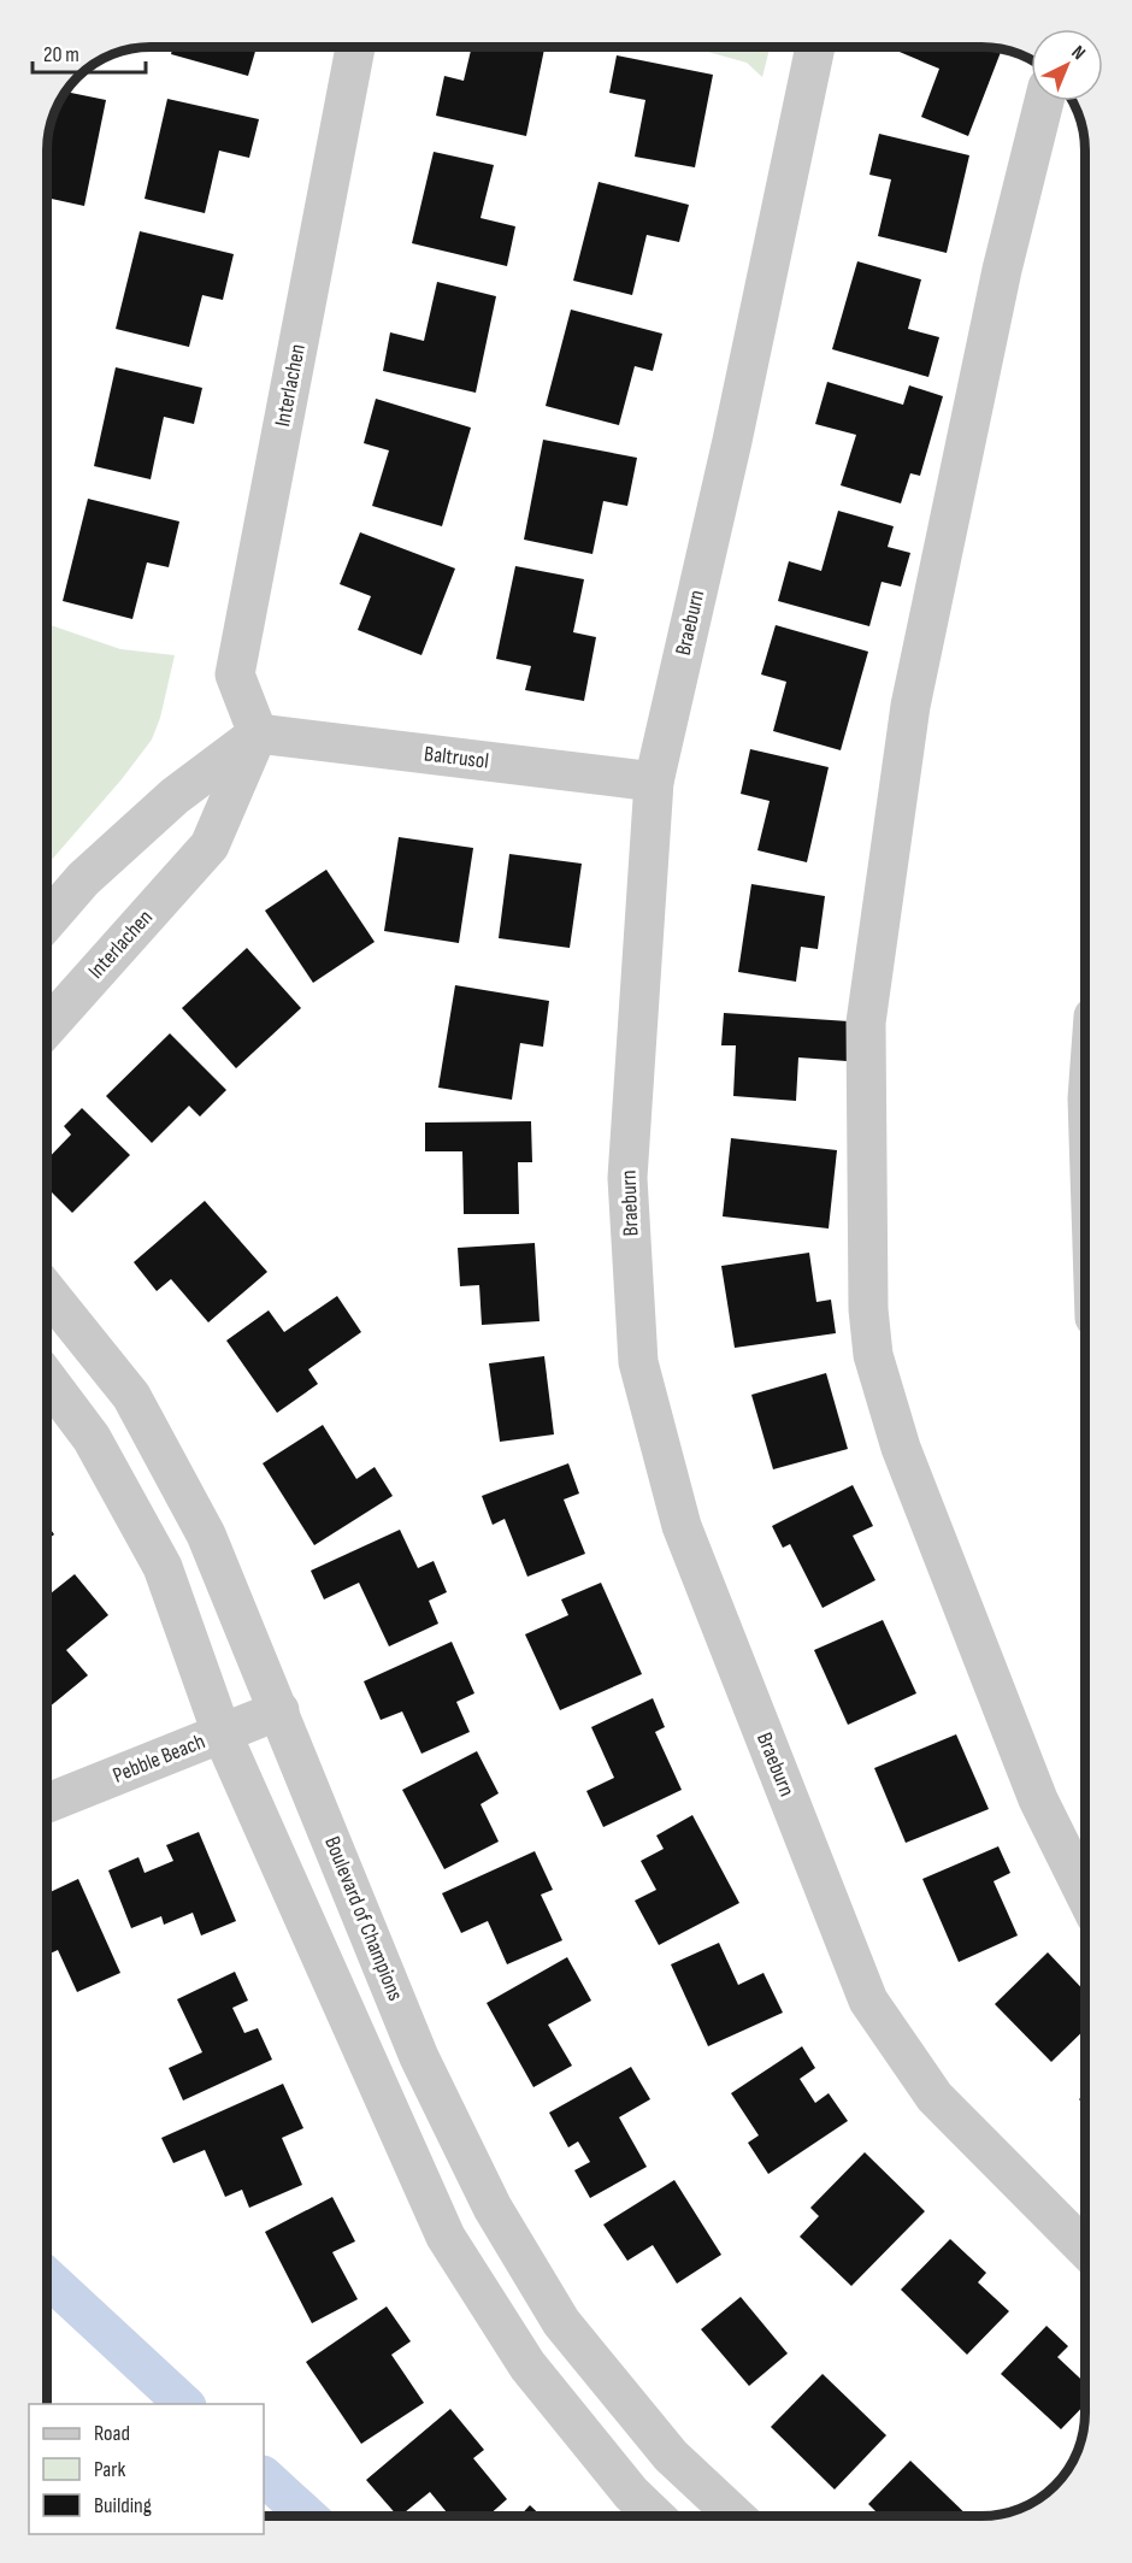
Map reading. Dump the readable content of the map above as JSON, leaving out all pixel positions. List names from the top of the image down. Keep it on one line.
{"streets":{"street":["Interlachen","Braeburn","Baltrusol","Pebble Beach","Boulevard of Champions"]},"crossings":[["Interlachen","Baltrusol"],["Braeburn","Baltrusol"],["Pebble Beach","Boulevard of Champions"]],"legend":["Road","Park","Building"],"scale_bar":"20 m","north":"top right"}
